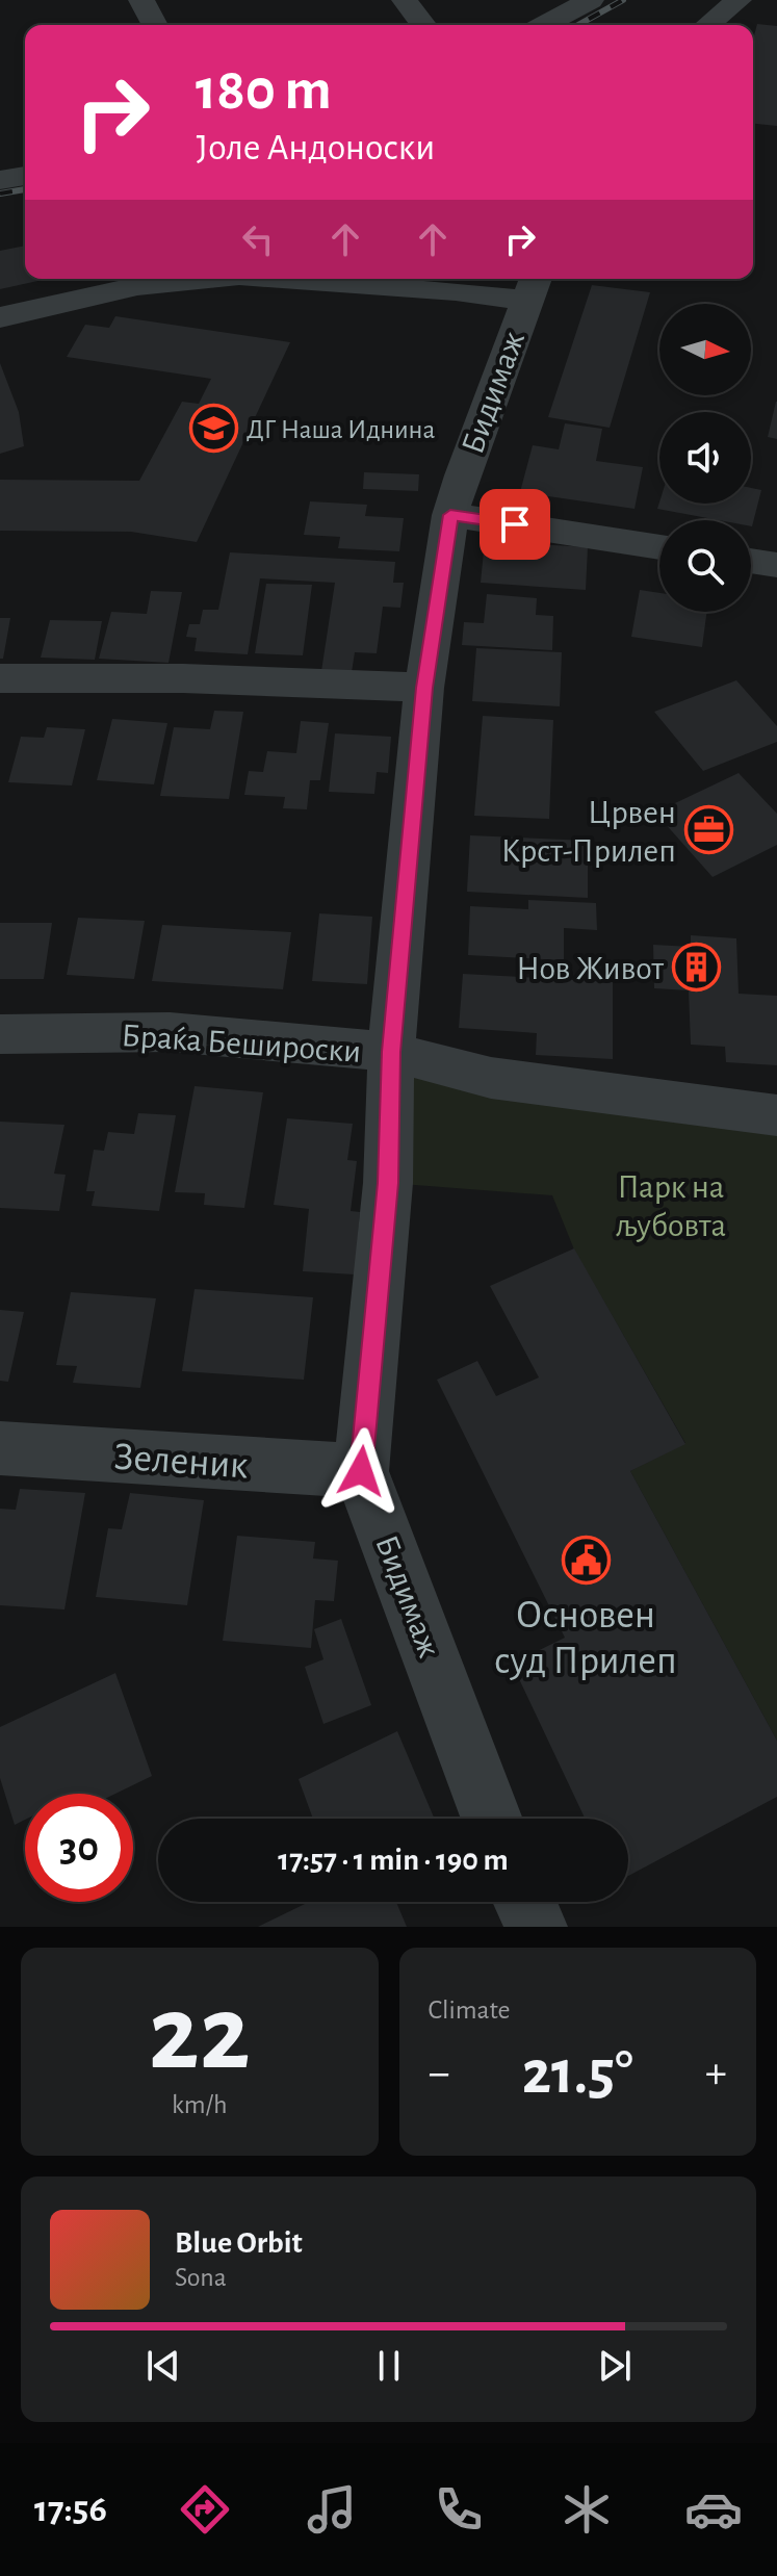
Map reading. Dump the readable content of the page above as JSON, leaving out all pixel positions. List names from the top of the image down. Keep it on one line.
{"streets":{"street":["Бидимаж","Браќа Бешироски","Зеленик"]},"crossings":[["Бидимаж","Браќа Бешироски"],["Бидимаж","Зеленик"]],"parks":["Парк на љубовта"],"places":{"school or university":["ДГ Наша Иднина"],"office":["Црвен Крст-Прилеп"],"building":["Нов Живот"],"public building":["Основен суд Прилеп"]},"north":"right","page":{"turn":["180 m","Јоле Андоноски"],"limit":"30","trip":"17:57 · 1 min · 190 m","tile":[["22","km/h"],"Climate"],"heat":["−","21.5°","+"],"song":["Blue Orbit","Sona"],"tabs":"17:56"}}
